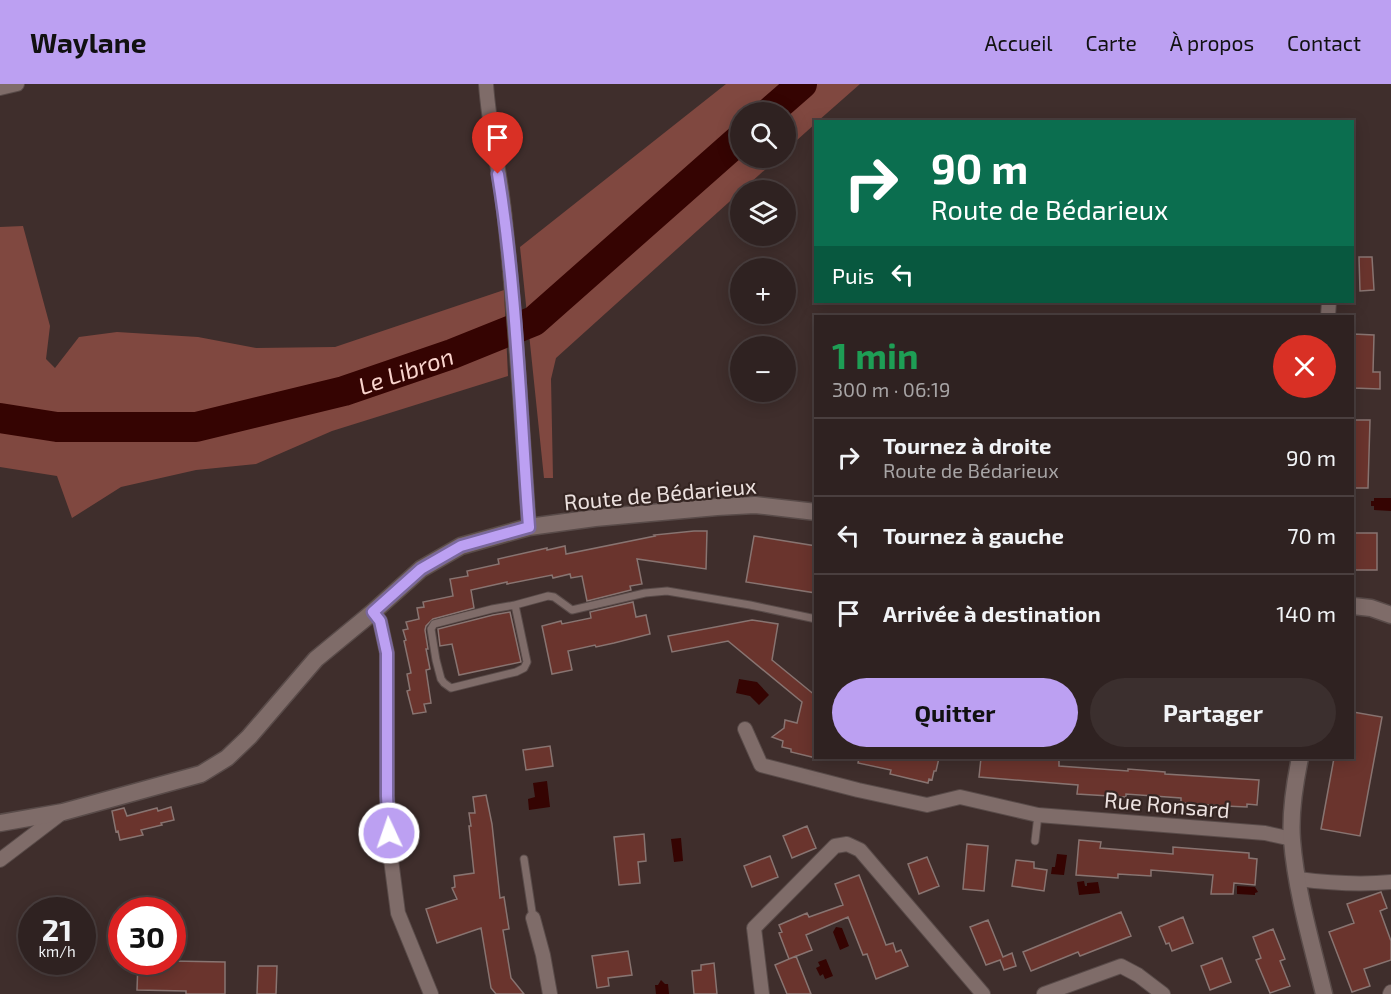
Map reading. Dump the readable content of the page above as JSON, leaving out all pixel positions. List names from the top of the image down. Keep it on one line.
{"streets":{"street":["Route de Bédarieux","Rue Ronsard"]},"water":["Le Libron"],"page":{"header":"Waylane","nav":["Accueil","Carte","À propos","Contact"],"map_buttons":["+","−"],"turn":["90 m","Route de Bédarieux"],"then":"Puis","heading":["1 min","300 m · 06:19"],"list":[{"name":"Tournez à droite","note":"Route de Bédarieux","value":"90 m"},{"name":"Tournez à gauche","value":"70 m"},{"name":"Arrivée à destination","value":"140 m"}],"buttons":["Quitter","Partager"],"speed":"21 km/h","limit":"30"}}
